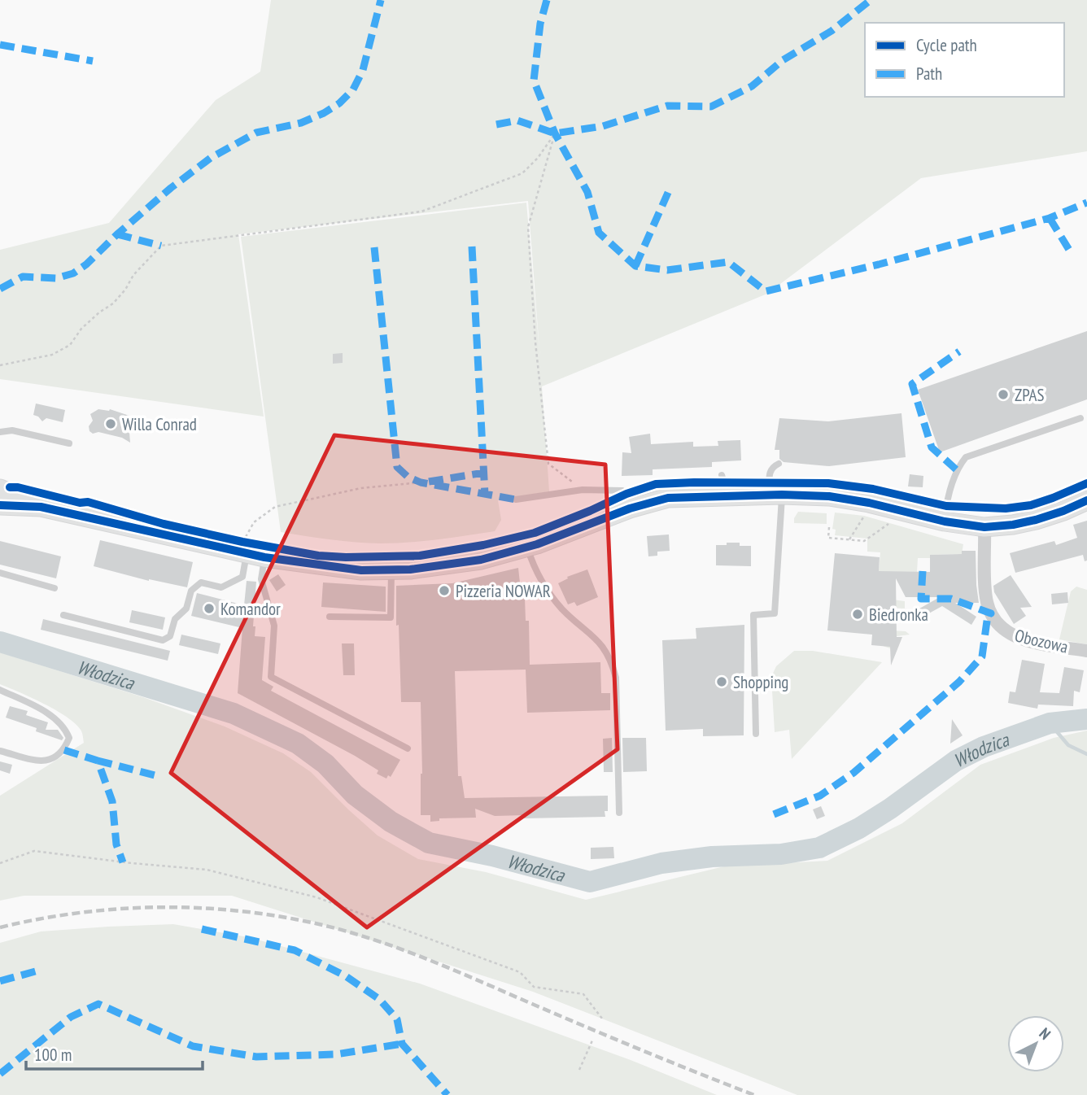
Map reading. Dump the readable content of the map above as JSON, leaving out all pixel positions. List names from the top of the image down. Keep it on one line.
{"streets":{"street":["Obozowa"]},"water":["Włodzica"],"places":["ZPAS","Willa Conrad","Pizzeria NOWAR","Komandor","Biedronka","Shopping"],"legend":["Cycle path","Path"],"scale_bar":"100 m","north":"top right"}
